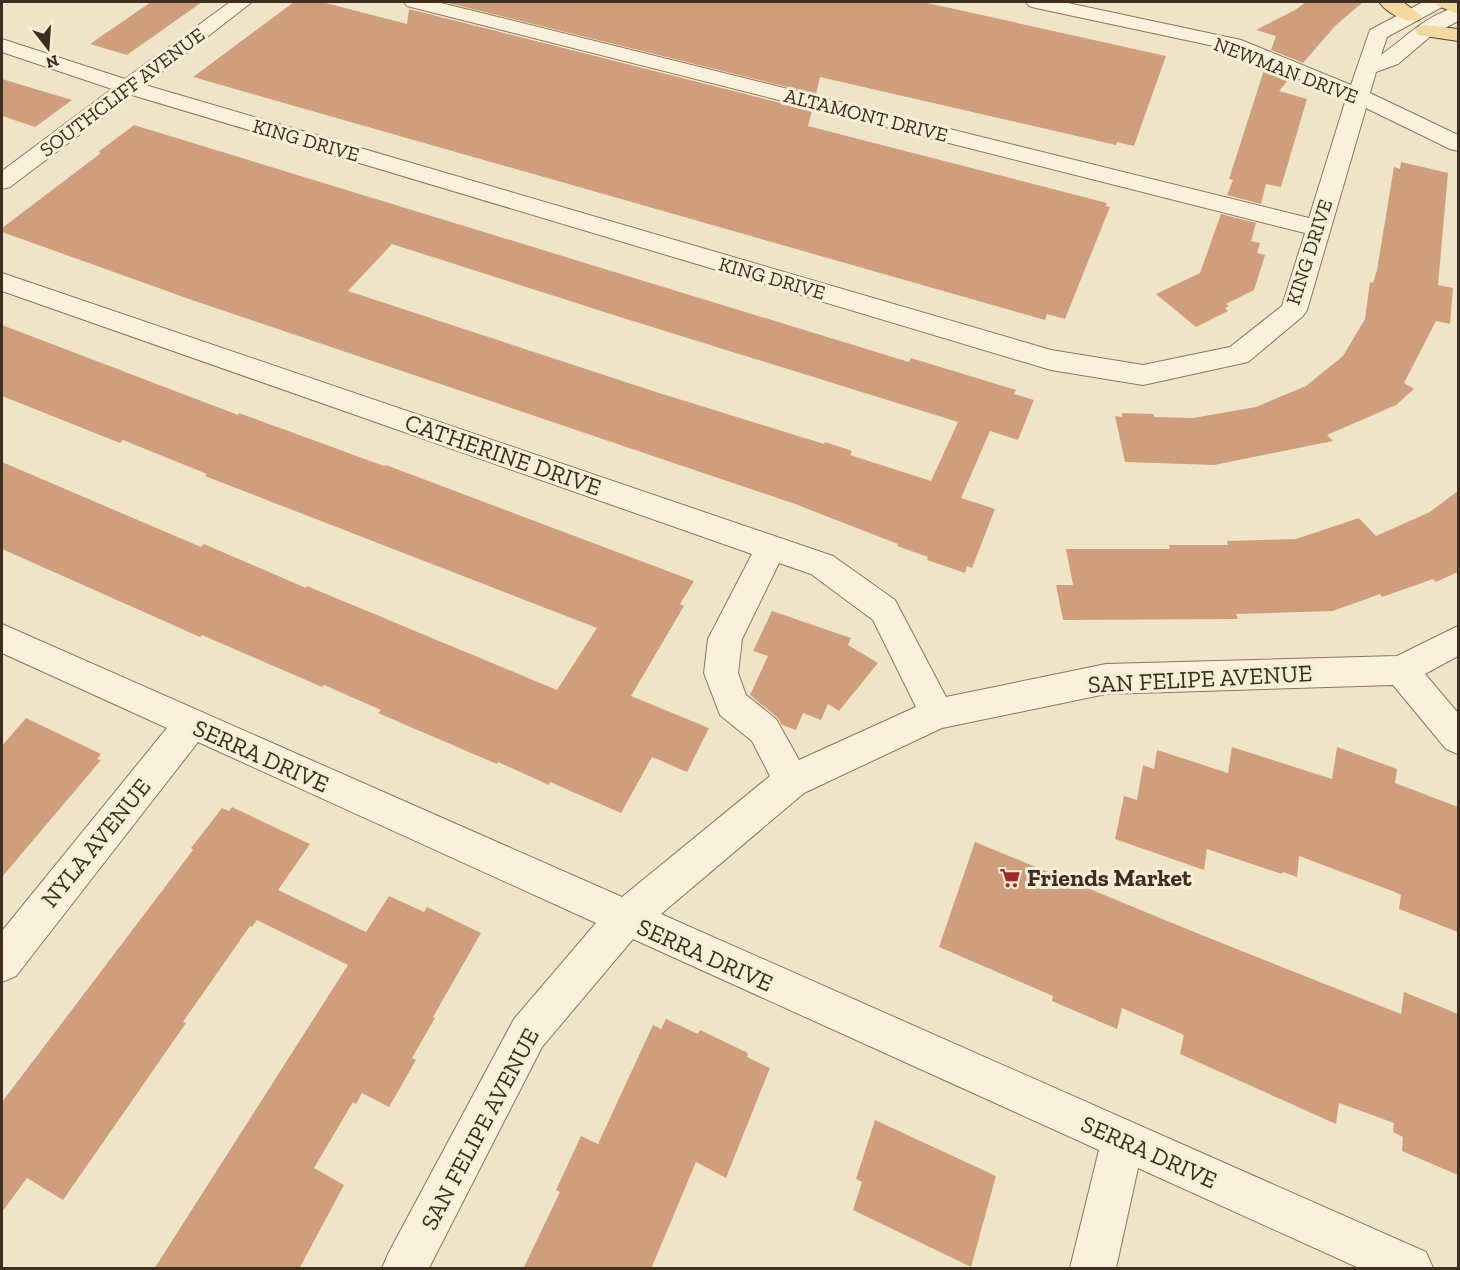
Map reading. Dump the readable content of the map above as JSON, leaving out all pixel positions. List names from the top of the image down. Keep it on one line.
{"streets":{"street":["NEWMAN DRIVE","SOUTHCLIFF AVENUE","ALTAMONT DRIVE","KING DRIVE","CATHERINE DRIVE","SAN FELIPE AVENUE","SERRA DRIVE","NYLA AVENUE"]},"crossings":[["NEWMAN DRIVE","KING DRIVE"],["SOUTHCLIFF AVENUE","KING DRIVE"],["ALTAMONT DRIVE","KING DRIVE"],["CATHERINE DRIVE","SAN FELIPE AVENUE"],["SAN FELIPE AVENUE","SERRA DRIVE"],["SERRA DRIVE","NYLA AVENUE"]],"places":{"supermarket":["Friends Market"]},"north":"bottom"}
